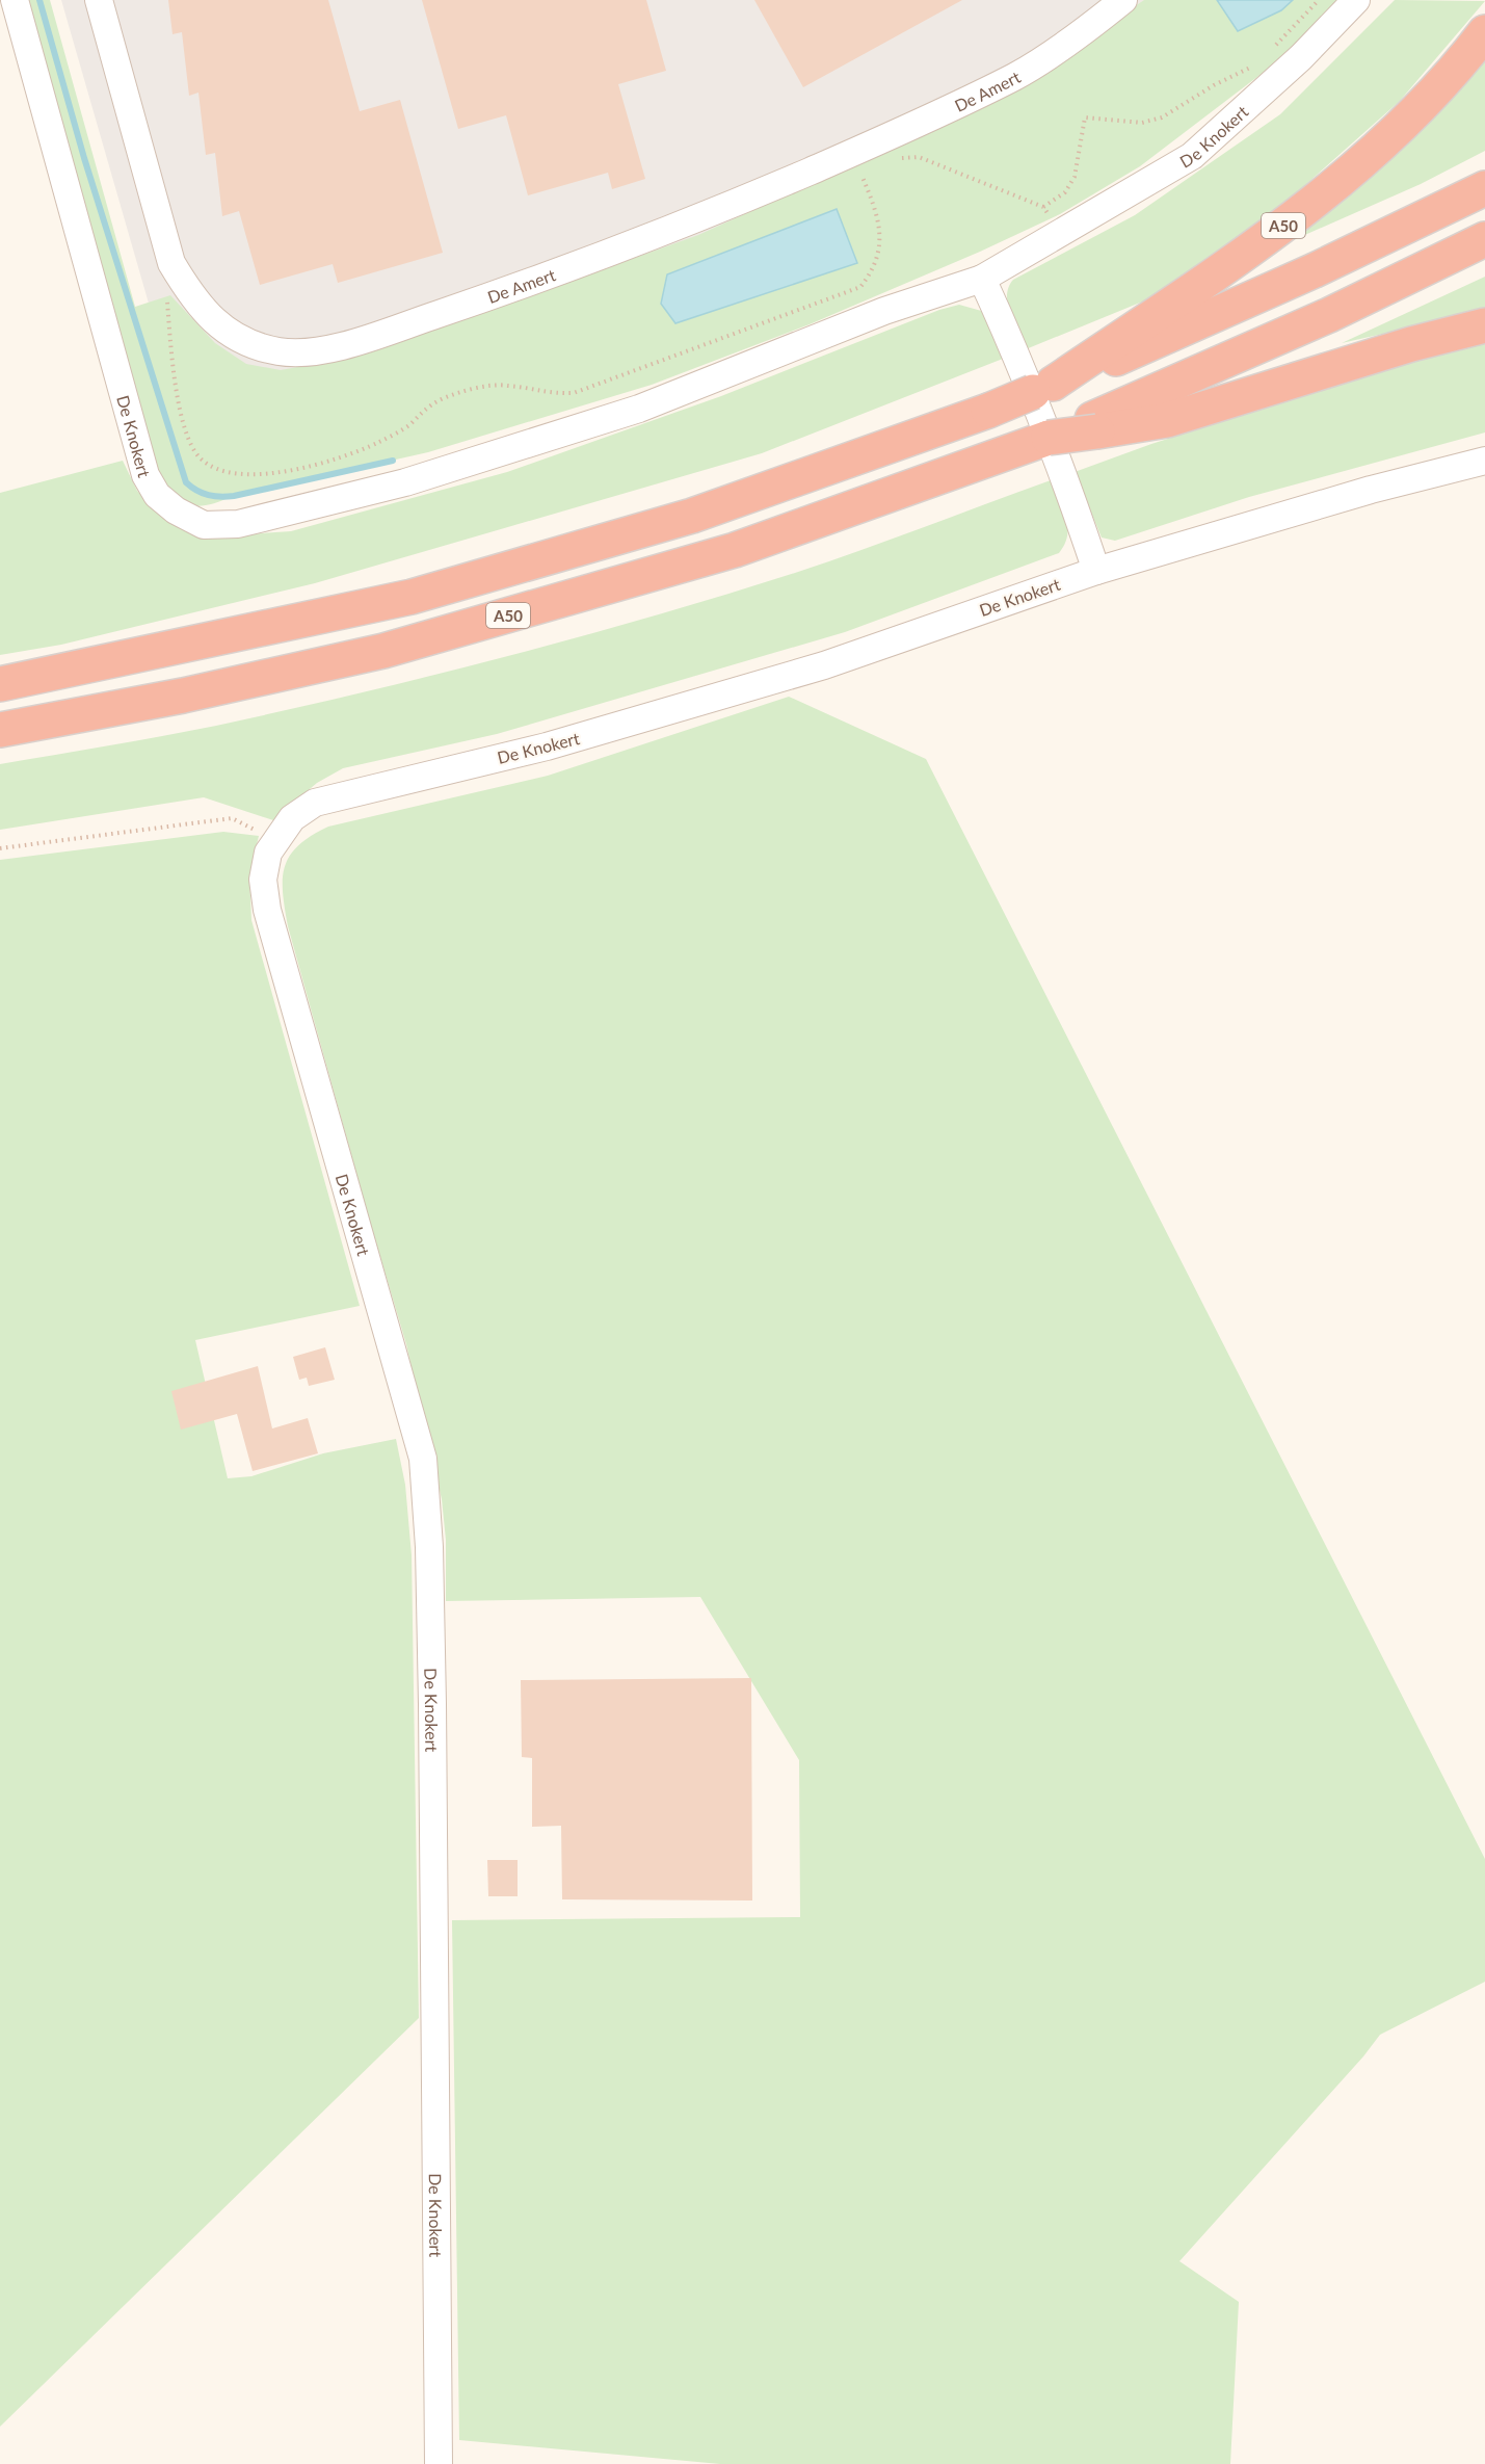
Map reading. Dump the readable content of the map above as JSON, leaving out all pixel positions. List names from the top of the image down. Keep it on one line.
{"streets":{"highway":["A50"],"street":["De Amert","De Knokert"]}}
